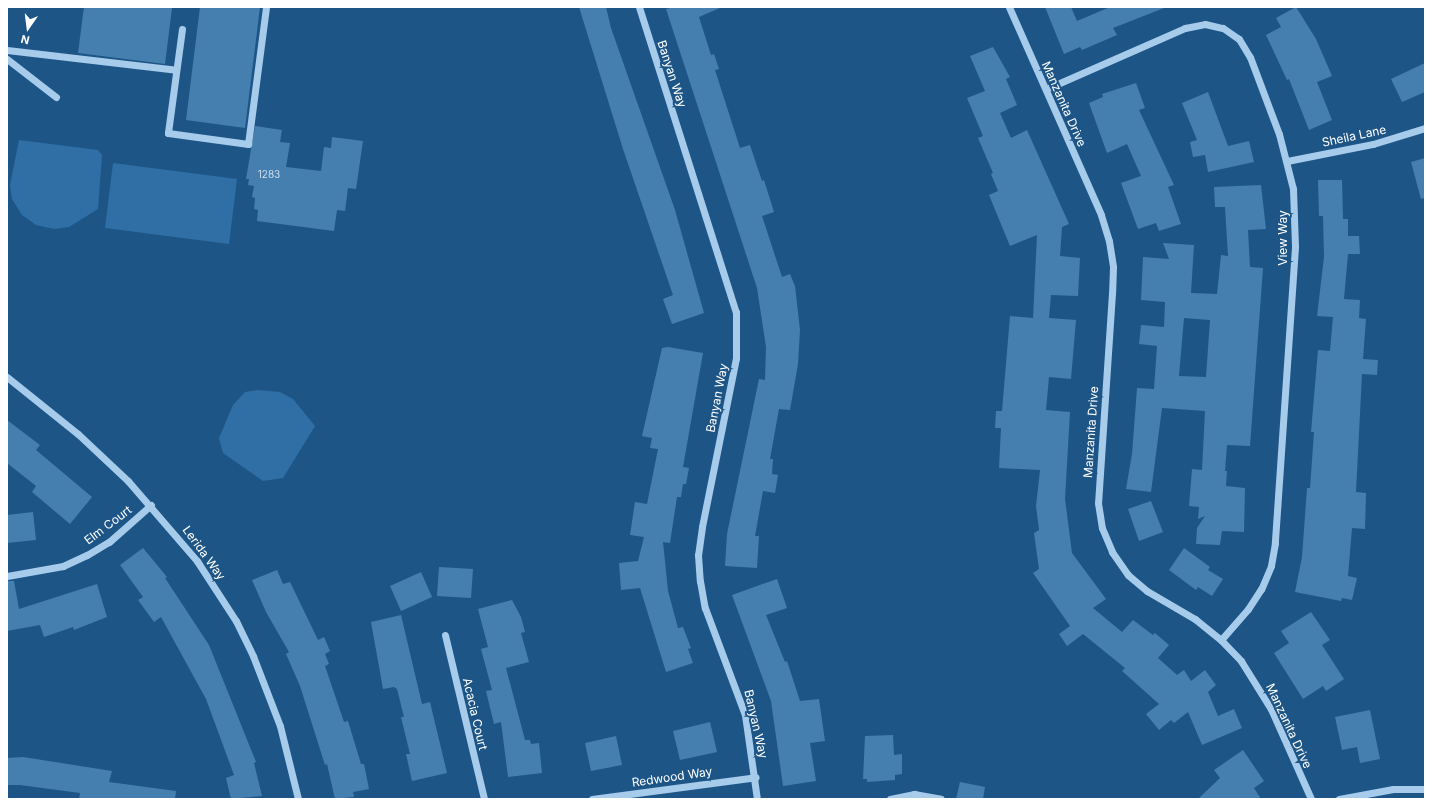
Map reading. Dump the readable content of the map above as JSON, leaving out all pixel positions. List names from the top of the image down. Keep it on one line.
{"streets":{"street":["Banyan Way","Manzanita Drive","Sheila Lane","View Way","Elm Court","Lerida Way","Acacia Court","Redwood Way"]},"crossings":[["Banyan Way","Redwood Way"],["Manzanita Drive","View Way"],["Sheila Lane","View Way"],["Elm Court","Lerida Way"]],"house_numbers":["1283"],"north":"bottom"}
